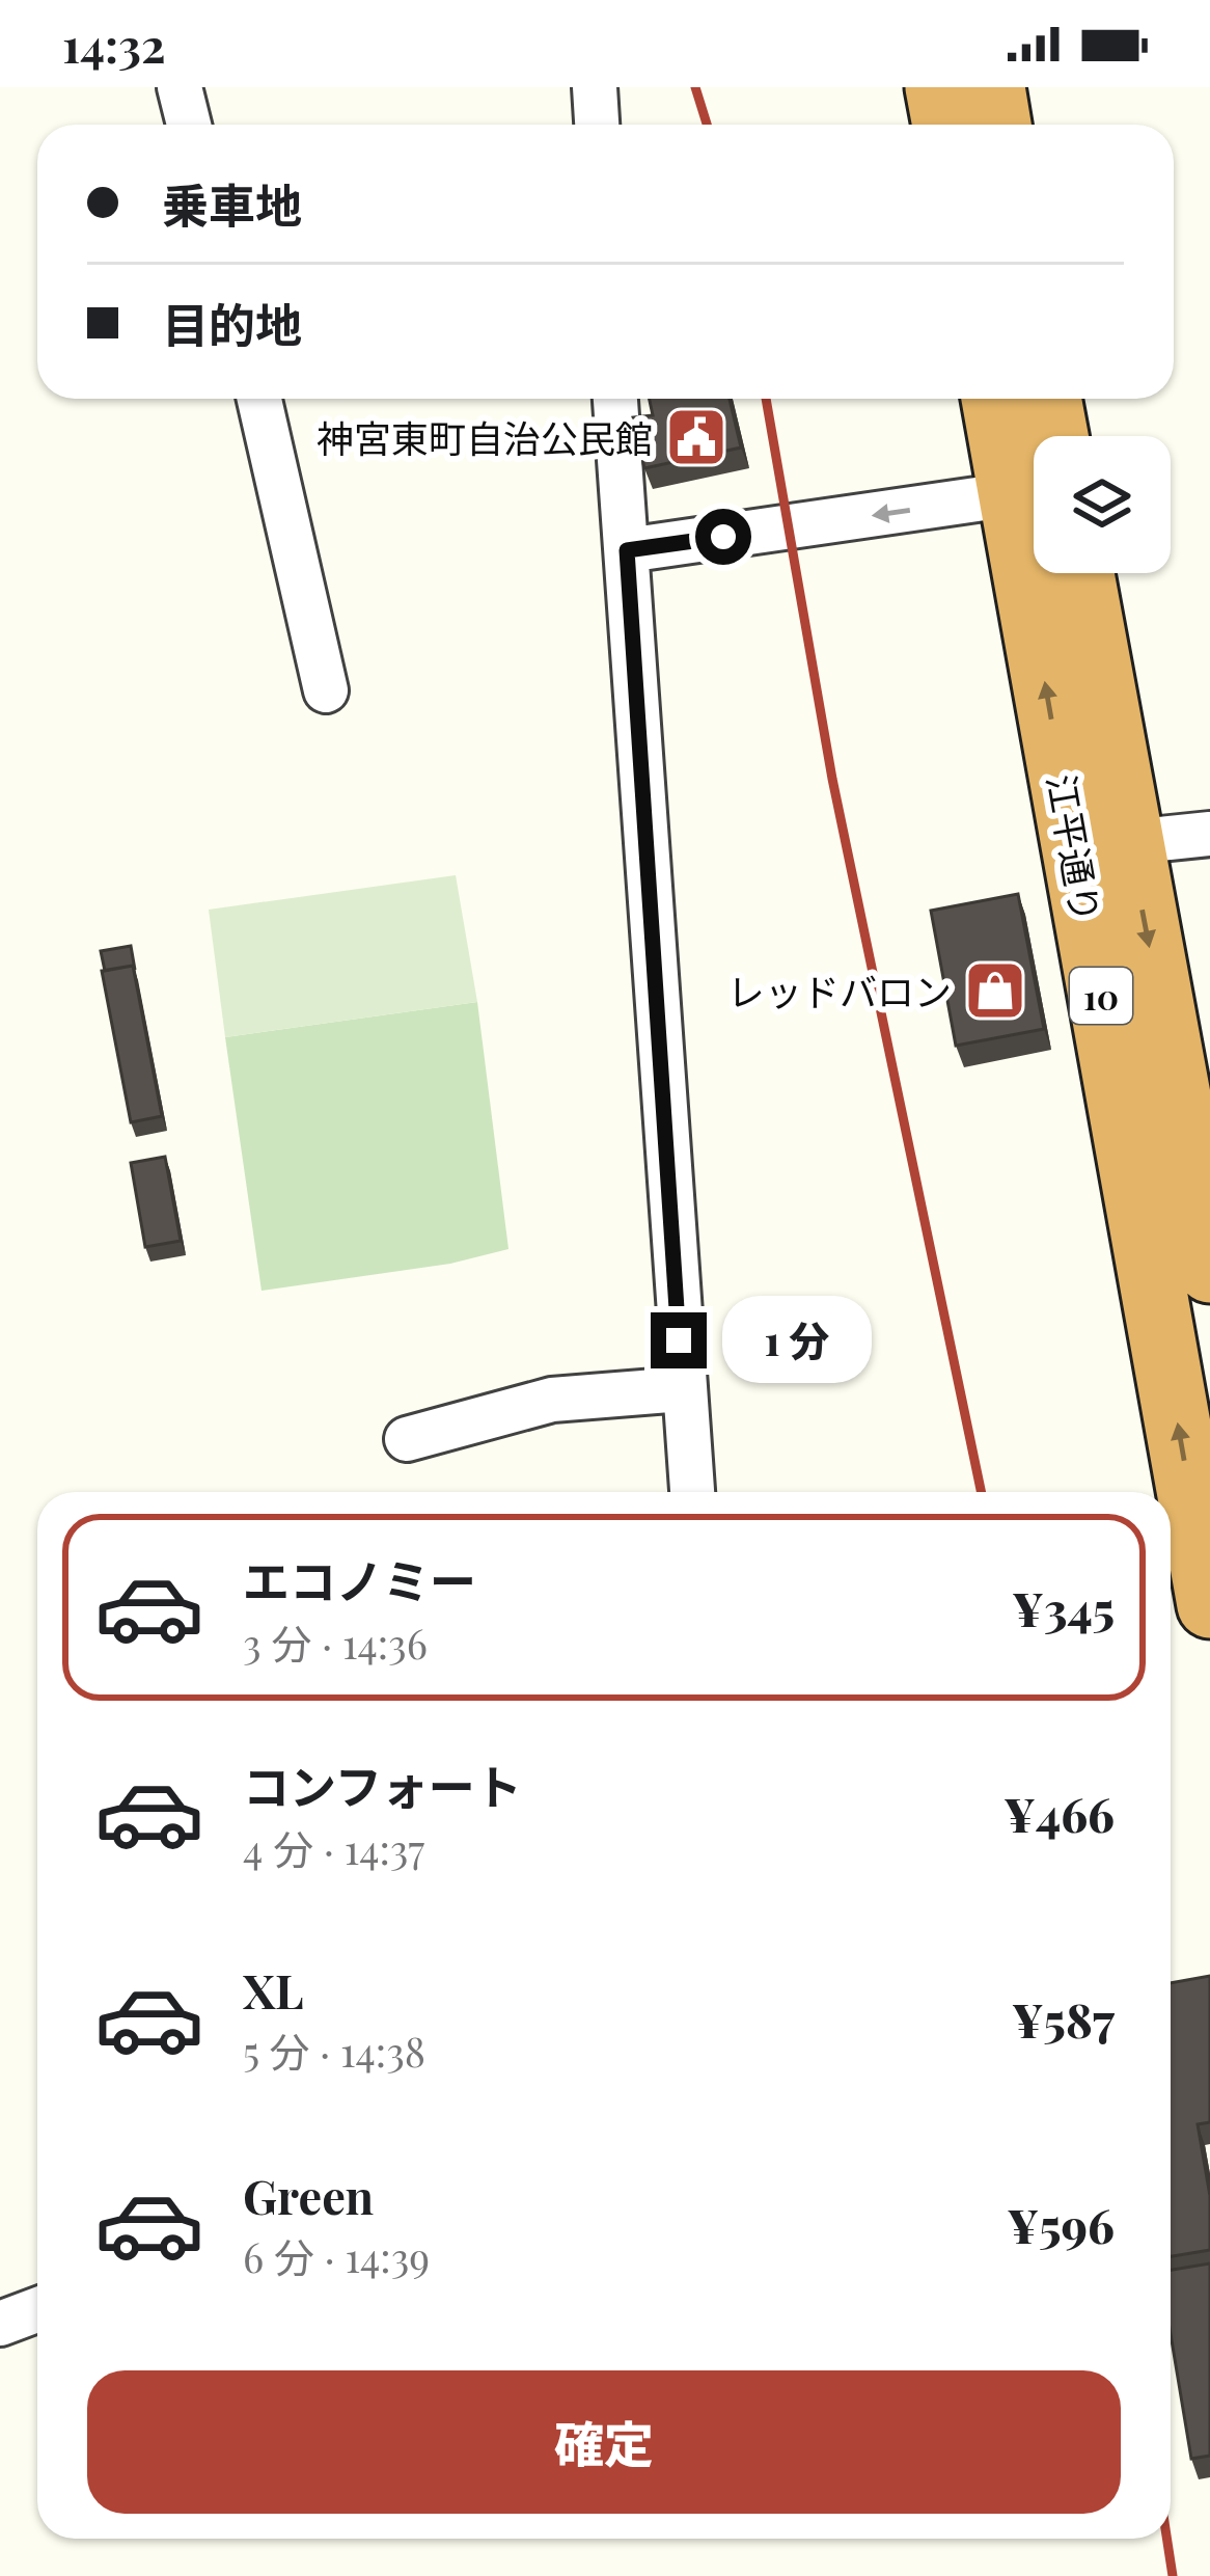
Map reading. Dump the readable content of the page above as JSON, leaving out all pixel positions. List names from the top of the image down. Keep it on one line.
{"streets":{"highway":["江平通り","10"]},"places":{"public building":["神宮東町自治公民館"],"shop":["レッドバロン"]},"page":{"status":"14:32","banner":["乗車地","目的地"],"bubble":"1 分","list":[{"name":"エコノミー","note":"3 分 · 14:36","value":"¥345"},{"name":"コンフォート","note":"4 分 · 14:37","value":"¥466"},{"name":"XL","note":"5 分 · 14:38","value":"¥587"},{"name":"Green","note":"6 分 · 14:39","value":"¥596"}],"buttons":"確定"}}
